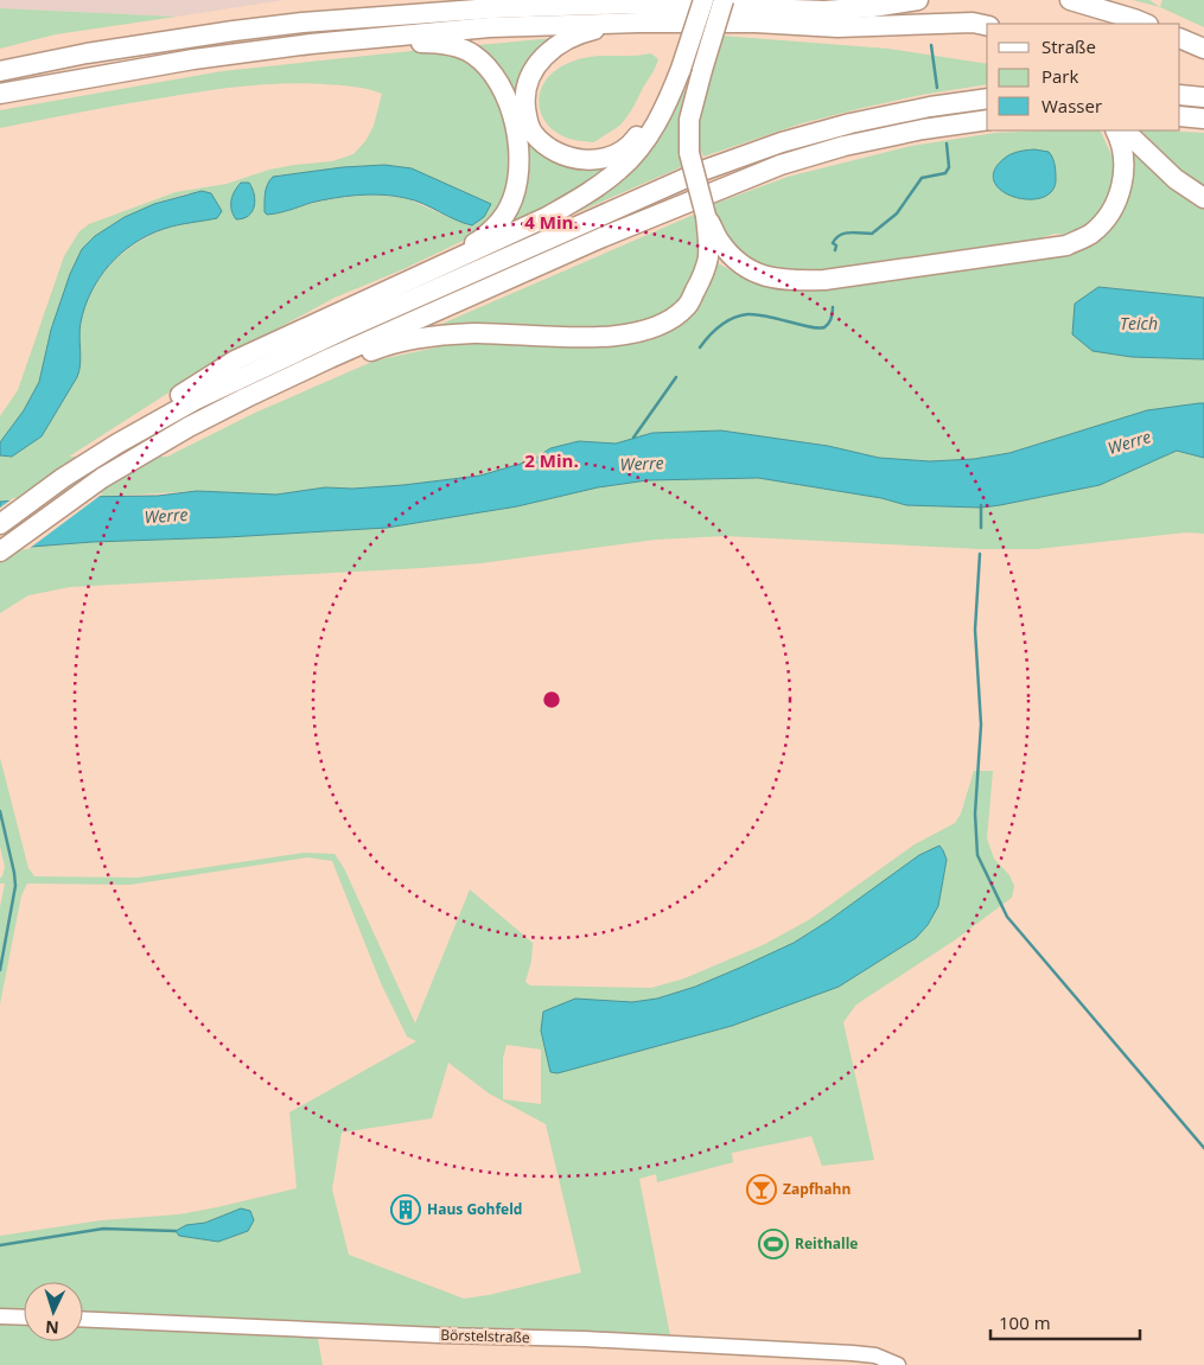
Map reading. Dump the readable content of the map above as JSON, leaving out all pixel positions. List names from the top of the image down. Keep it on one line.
{"streets":{"street":["Börstelstraße"]},"water":["Teich","Werre"],"places":{"bar":["Zapfhahn"],"building":["Haus Gohfeld"],"sports":["Reithalle"]},"legend":["Straße","Park","Wasser"],"scale_bar":"100 m","north":"bottom","rings":["4 Min.","2 Min."]}
